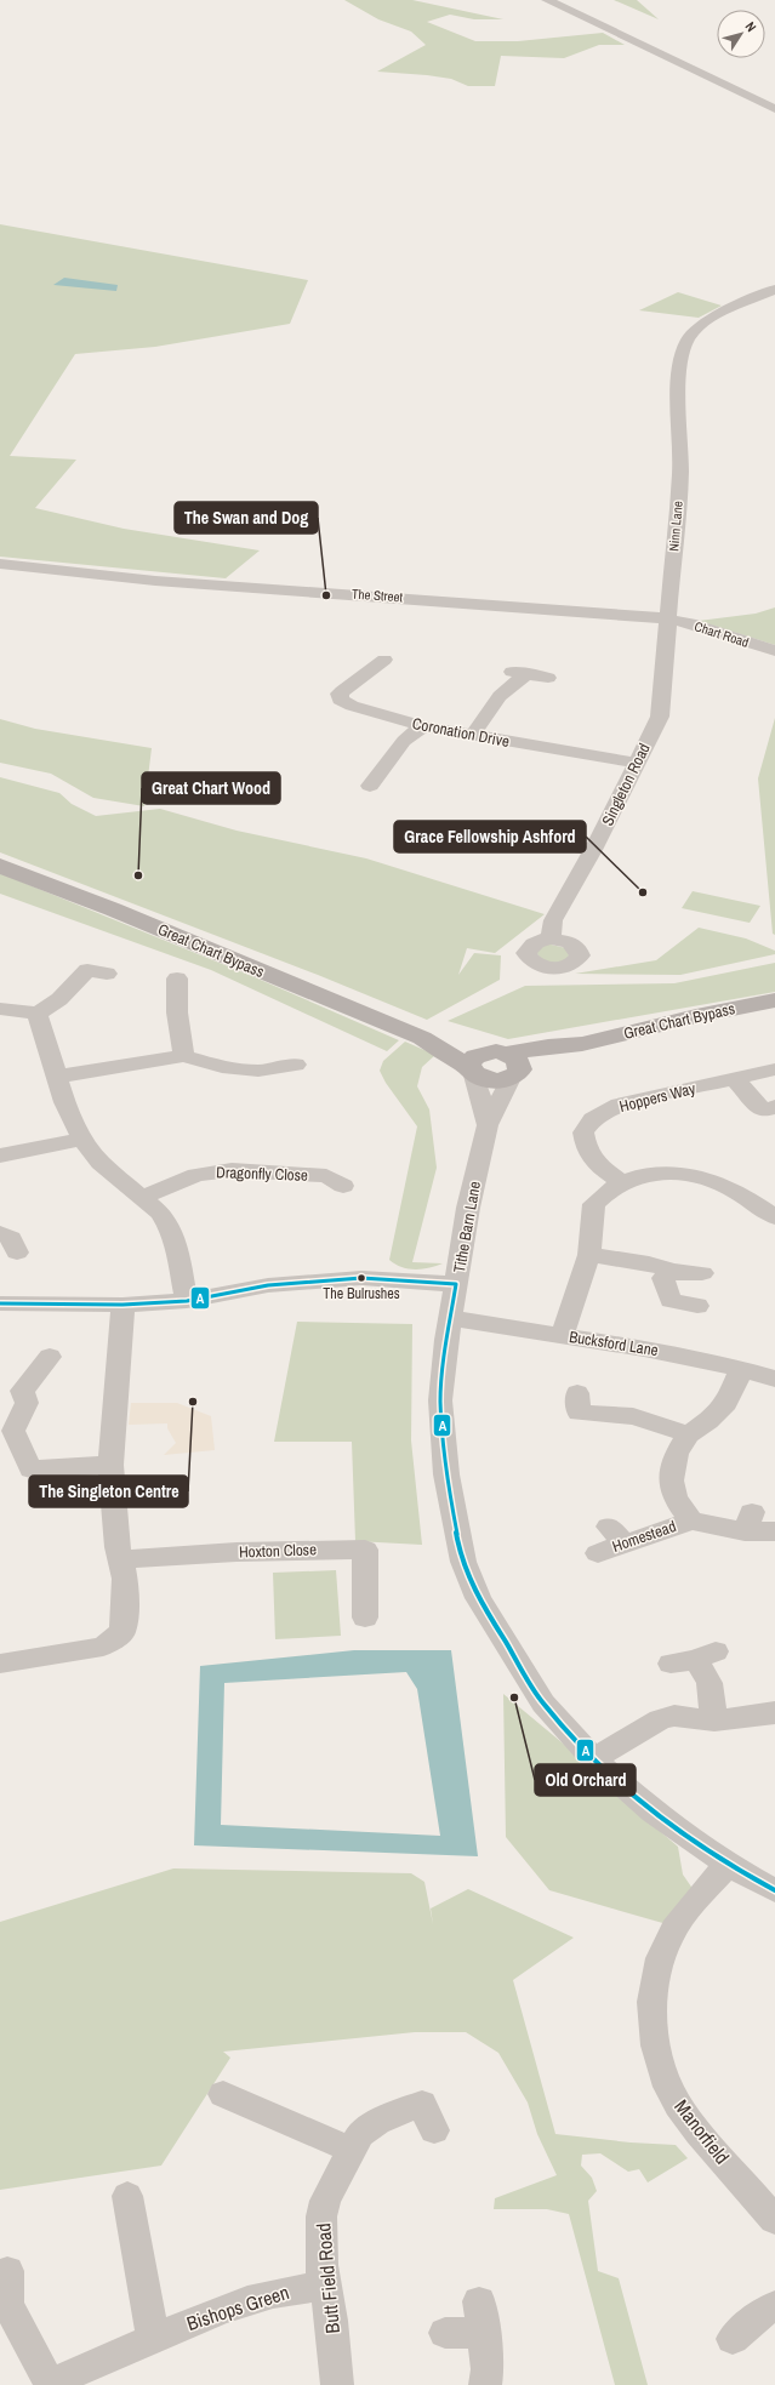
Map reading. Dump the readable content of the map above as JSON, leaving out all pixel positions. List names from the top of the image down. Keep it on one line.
{"streets":{"main road":["Great Chart Bypass"],"street":["Ninn Lane","The Street","Chart Road","Coronation Drive","Singleton Road","Hoppers Way","Dragonfly Close","Tithe Barn Lane","Bucksford Lane","Homestead","Hoxton Close","Manorfield","Butt Field Road","Bishops Green"]},"crossings":[["Ninn Lane","The Street"],["Ninn Lane","Chart Road"],["Ninn Lane","Singleton Road"],["The Street","Chart Road"],["The Street","Singleton Road"],["Chart Road","Singleton Road"],["Coronation Drive","Singleton Road"],["Great Chart Bypass","Tithe Barn Lane"],["Tithe Barn Lane","Bucksford Lane"],["Tithe Barn Lane","Manorfield"],["Bucksford Lane","Homestead"],["Butt Field Road","Bishops Green"]],"places":["The Swan and Dog","Great Chart Wood","Grace Fellowship Ashford","The Bulrushes","The Singleton Centre","Old Orchard"],"lines":["transit line A"],"north":"top right"}
